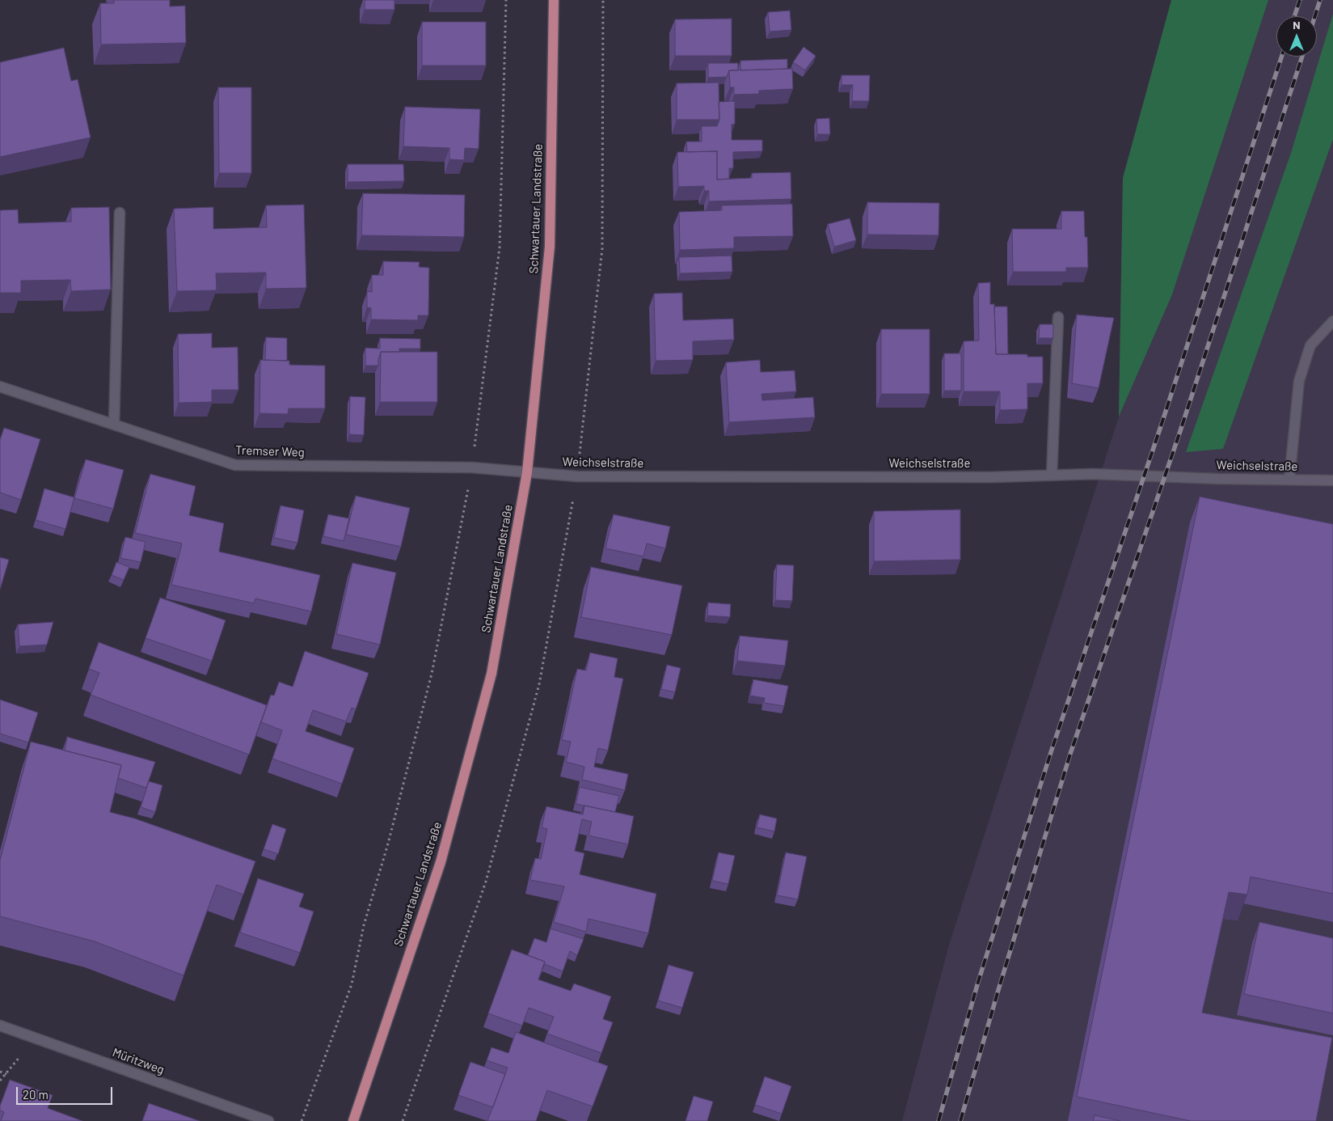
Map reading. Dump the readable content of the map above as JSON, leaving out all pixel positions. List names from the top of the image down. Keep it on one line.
{"streets":{"main road":["Schwartauer Landstraße"],"street":["Tremser Weg","Weichselstraße","Müritzweg"]},"crossings":[["Schwartauer Landstraße","Tremser Weg"],["Schwartauer Landstraße","Weichselstraße"],["Tremser Weg","Weichselstraße"]],"scale_bar":"20 m","north":"top"}
